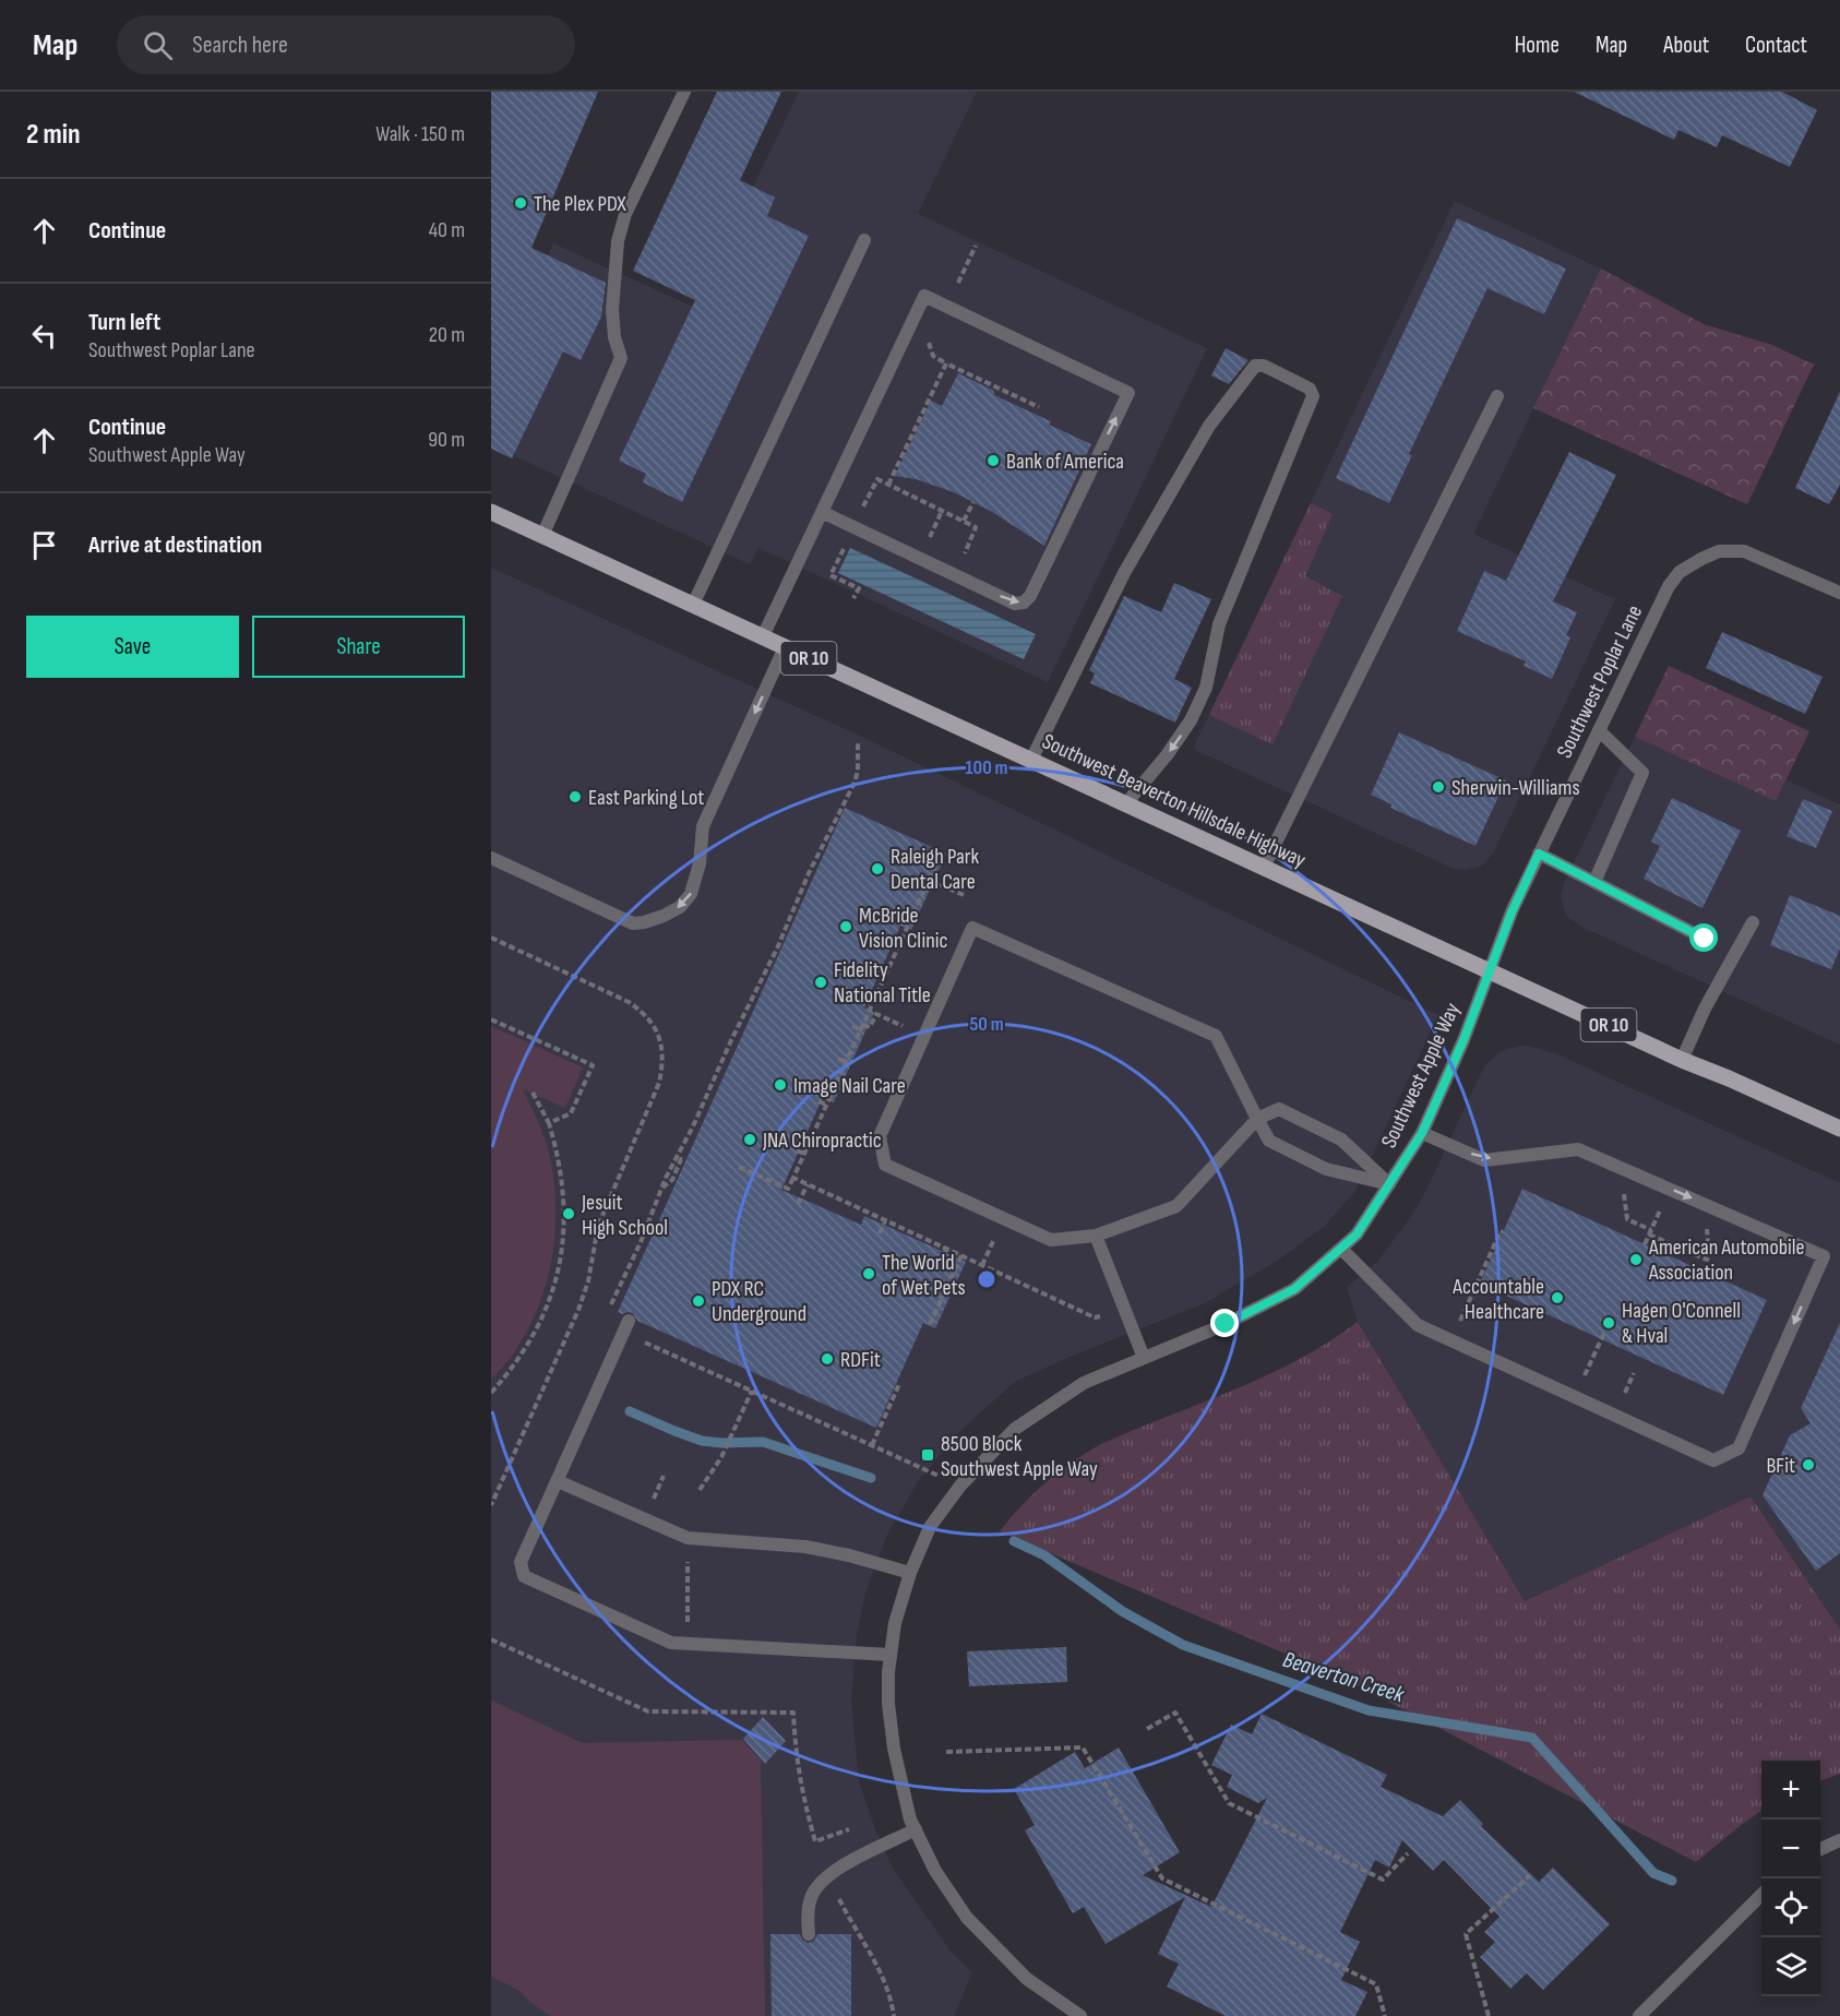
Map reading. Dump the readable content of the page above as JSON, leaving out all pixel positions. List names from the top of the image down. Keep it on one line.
{"streets":{"main road":["OR 10","Southwest Beaverton Hillsdale Highway"],"street":["Southwest Poplar Lane","Southwest Apple Way"]},"crossings":[["Southwest Poplar Lane","Southwest Beaverton Hillsdale Highway"],["Southwest Poplar Lane","Southwest Apple Way"],["Southwest Beaverton Hillsdale Highway","Southwest Apple Way"]],"water":["Beaverton Creek"],"places":{"other":["The Plex PDX","Bank of America","Sherwin-Williams","East Parking Lot","Raleigh Park Dental Care","McBride Vision Clinic","Fidelity National Title","Image Nail Care","JNA Chiropractic","Jesuit High School","American Automobile Association","The World of Wet Pets","Accountable Healthcare","PDX RC Underground","Hagen O'Connell & Hval","RDFit","BFit"],"transit":["8500 Block Southwest Apple Way"]},"page":{"header":"Map","search":"Search here","nav":["Home","Map","About","Contact"],"heading":["2 min","Walk · 150 m"],"list":[["Continue","40 m"],["Turn left","Southwest Poplar Lane","20 m"],["Continue","Southwest Apple Way","90 m"],"Arrive at destination"],"buttons":["Save","Share"],"map_buttons":["+","−"]},"rings":["100 m","50 m"]}
